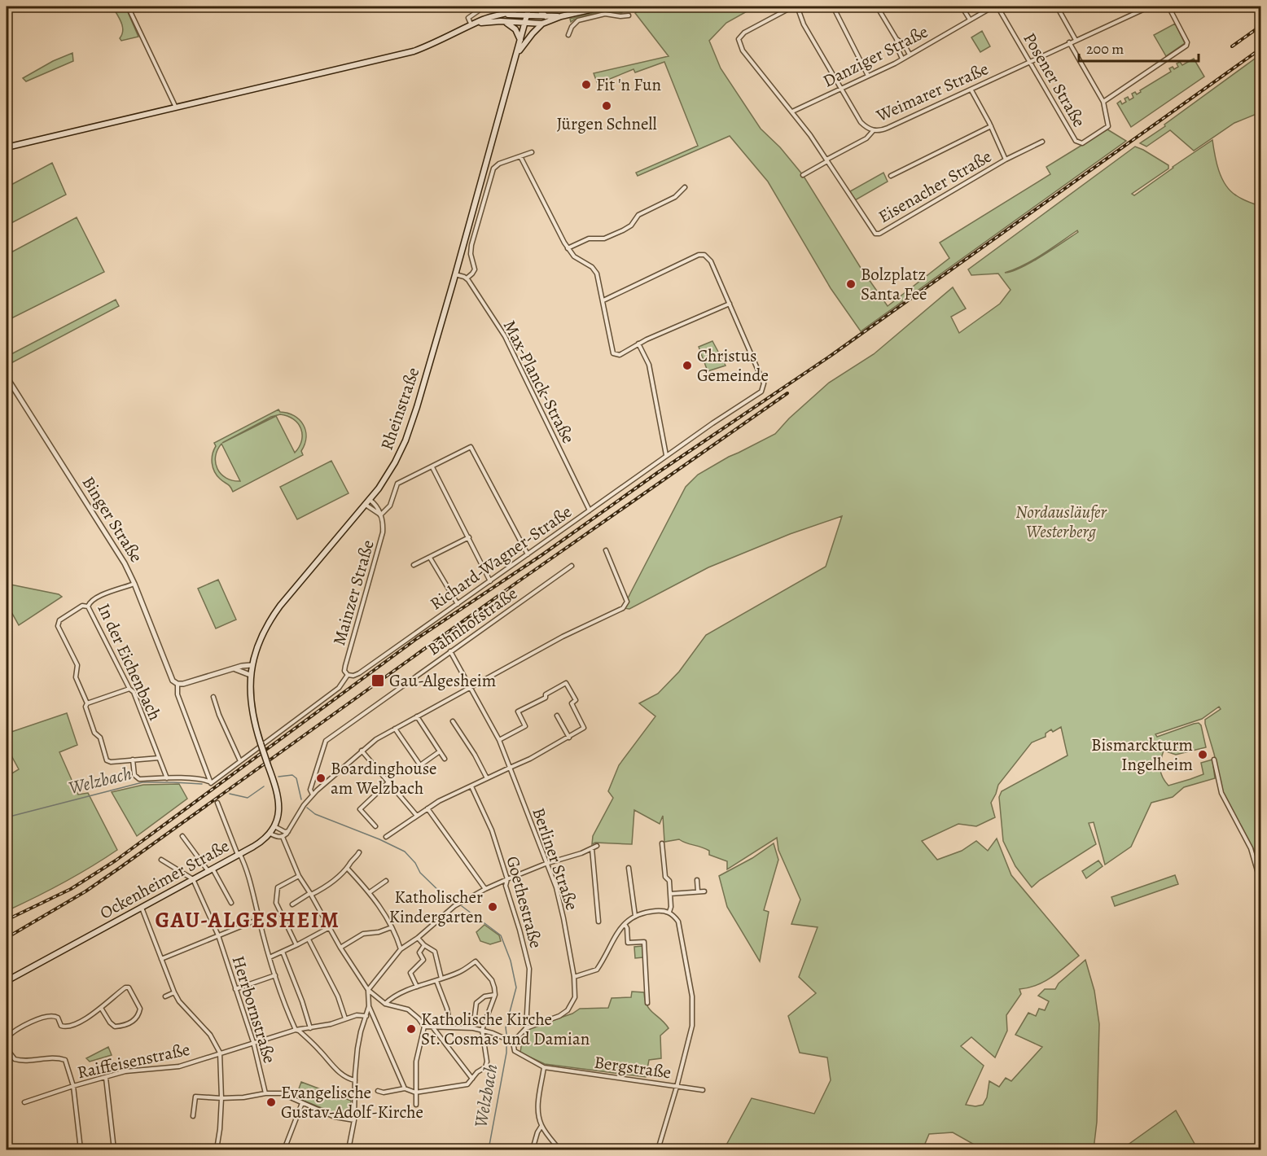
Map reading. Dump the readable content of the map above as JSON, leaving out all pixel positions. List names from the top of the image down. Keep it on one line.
{"streets":{"main road":["Rheinstraße","Ockenheimer Straße"],"street":["Danziger Straße","Posener Straße","Weimarer Straße","Eisenacher Straße","Max-Planck-Straße","Binger Straße","Richard-Wagner-Straße","Mainzer Straße","Bahnhofstraße","In der Eichenbach","Berliner Straße","Goethestraße","Herrbornstraße","Raiffeisenstraße","Bergstraße"]},"crossings":[["Danziger Straße","Weimarer Straße"],["Posener Straße","Weimarer Straße"],["Weimarer Straße","Eisenacher Straße"],["Max-Planck-Straße","Richard-Wagner-Straße"],["Rheinstraße","Ockenheimer Straße"],["Binger Straße","In der Eichenbach"],["Richard-Wagner-Straße","Mainzer Straße"],["Bahnhofstraße","Berliner Straße"],["Berliner Straße","Goethestraße"],["Berliner Straße","Bergstraße"],["Ockenheimer Straße","Herrbornstraße"],["Herrbornstraße","Raiffeisenstraße"]],"districts":["GAU-ALGESHEIM"],"water":["Welzbach"],"parks":["Nordausläufer Westerberg"],"places":{"other":["Fit 'n Fun","Jürgen Schnell","Bolzplatz Santa Fee","Christus Gemeinde","Bismarckturm Ingelheim","Boardinghouse am Welzbach","Katholischer Kindergarten","Katholische Kirche St. Cosmas und Damian","Evangelische Gustav-Adolf-Kirche"],"transit":["Gau-Algesheim"]},"scale_bar":"200 m"}
